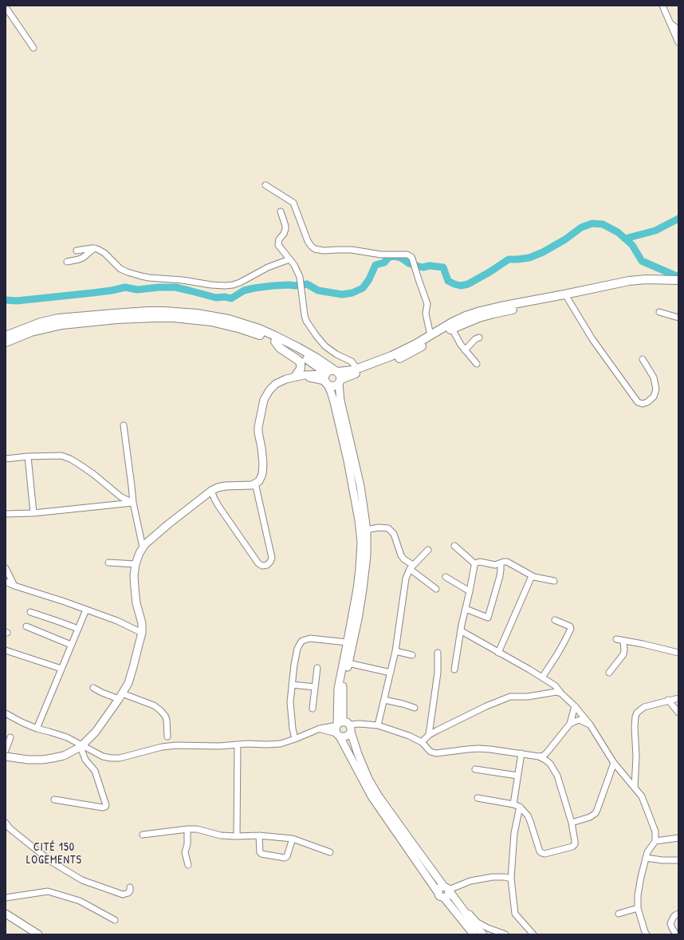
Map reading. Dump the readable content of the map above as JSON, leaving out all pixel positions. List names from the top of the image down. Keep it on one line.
{"districts":["CITÉ 150 LOGEMENTS"]}
